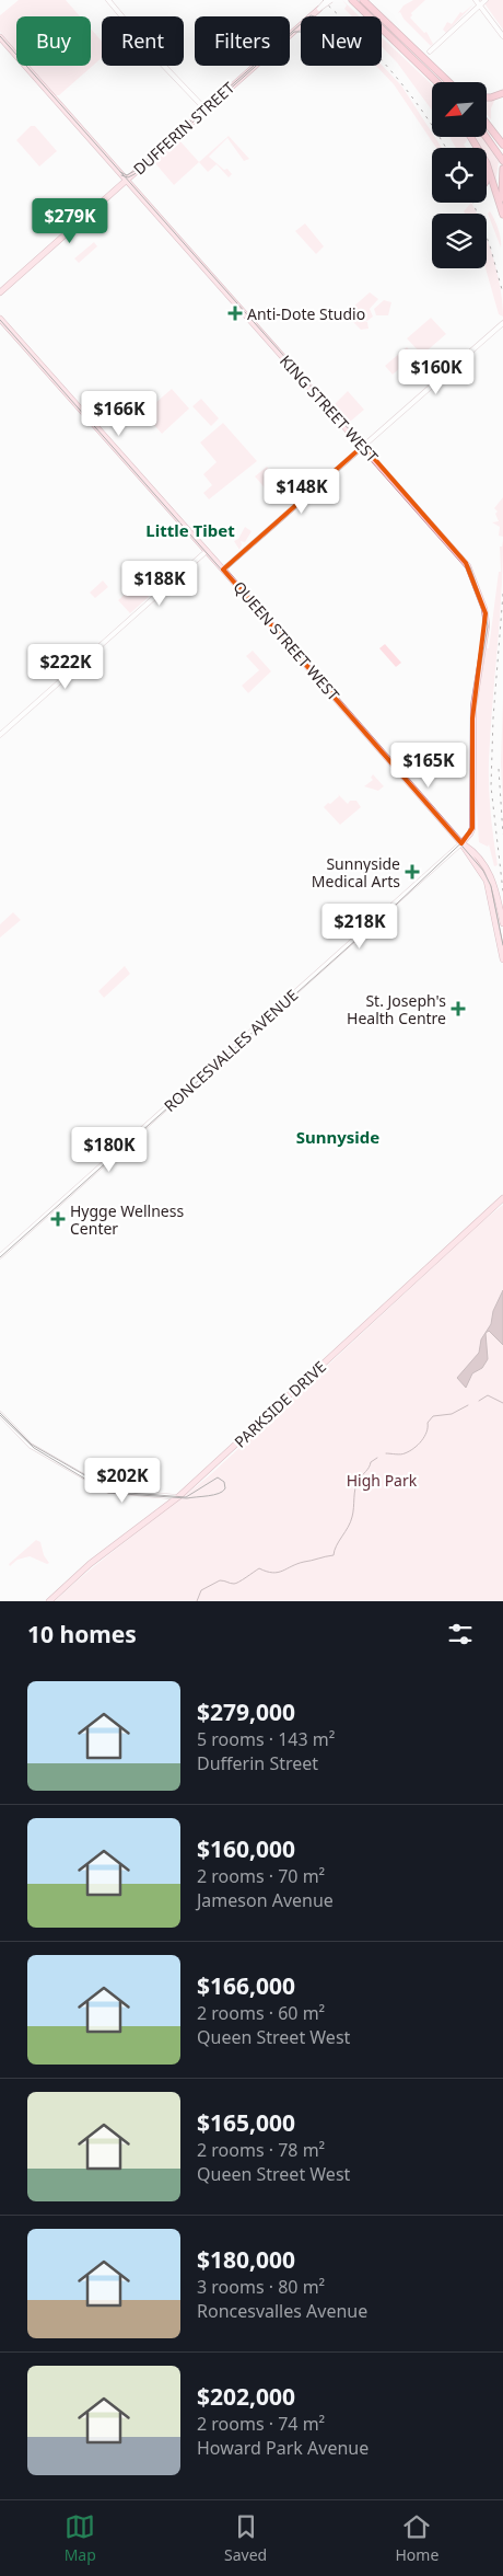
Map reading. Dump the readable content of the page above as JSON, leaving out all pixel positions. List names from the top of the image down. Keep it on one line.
{"streets":{"main road":["DUFFERIN STREET","KING STREET WEST","QUEEN STREET WEST","PARKSIDE DRIVE"],"street":["RONCESVALLES AVENUE"]},"crossings":[["DUFFERIN STREET","KING STREET WEST"],["KING STREET WEST","QUEEN STREET WEST"],["KING STREET WEST","RONCESVALLES AVENUE"],["QUEEN STREET WEST","RONCESVALLES AVENUE"]],"districts":["Little Tibet","Sunnyside"],"parks":["High Park"],"places":{"health":["Anti-Dote Studio","Sunnyside Medical Arts","St. Joseph's Health Centre","Hygge Wellness Center"]},"north":"bottom left","page":{"chip":["Buy","Rent","Filters","New"],"price":["$279K","$160K","$166K","$148K","$188K","$222K","$165K","$218K","$180K","$202K"],"heading":"10 homes","list":[{"name":"$279,000","note":"5 rooms · 143 m² · Dufferin Street"},{"name":"$160,000","note":"2 rooms · 70 m² · Jameson Avenue"},{"name":"$166,000","note":"2 rooms · 60 m² · Queen Street West"},{"name":"$165,000","note":"2 rooms · 78 m² · Queen Street West"},{"name":"$180,000","note":"3 rooms · 80 m² · Roncesvalles Avenue"},{"name":"$202,000","note":"2 rooms · 74 m² · Howard Park Avenue"}],"tabs":["Map","Saved","Home"]}}
